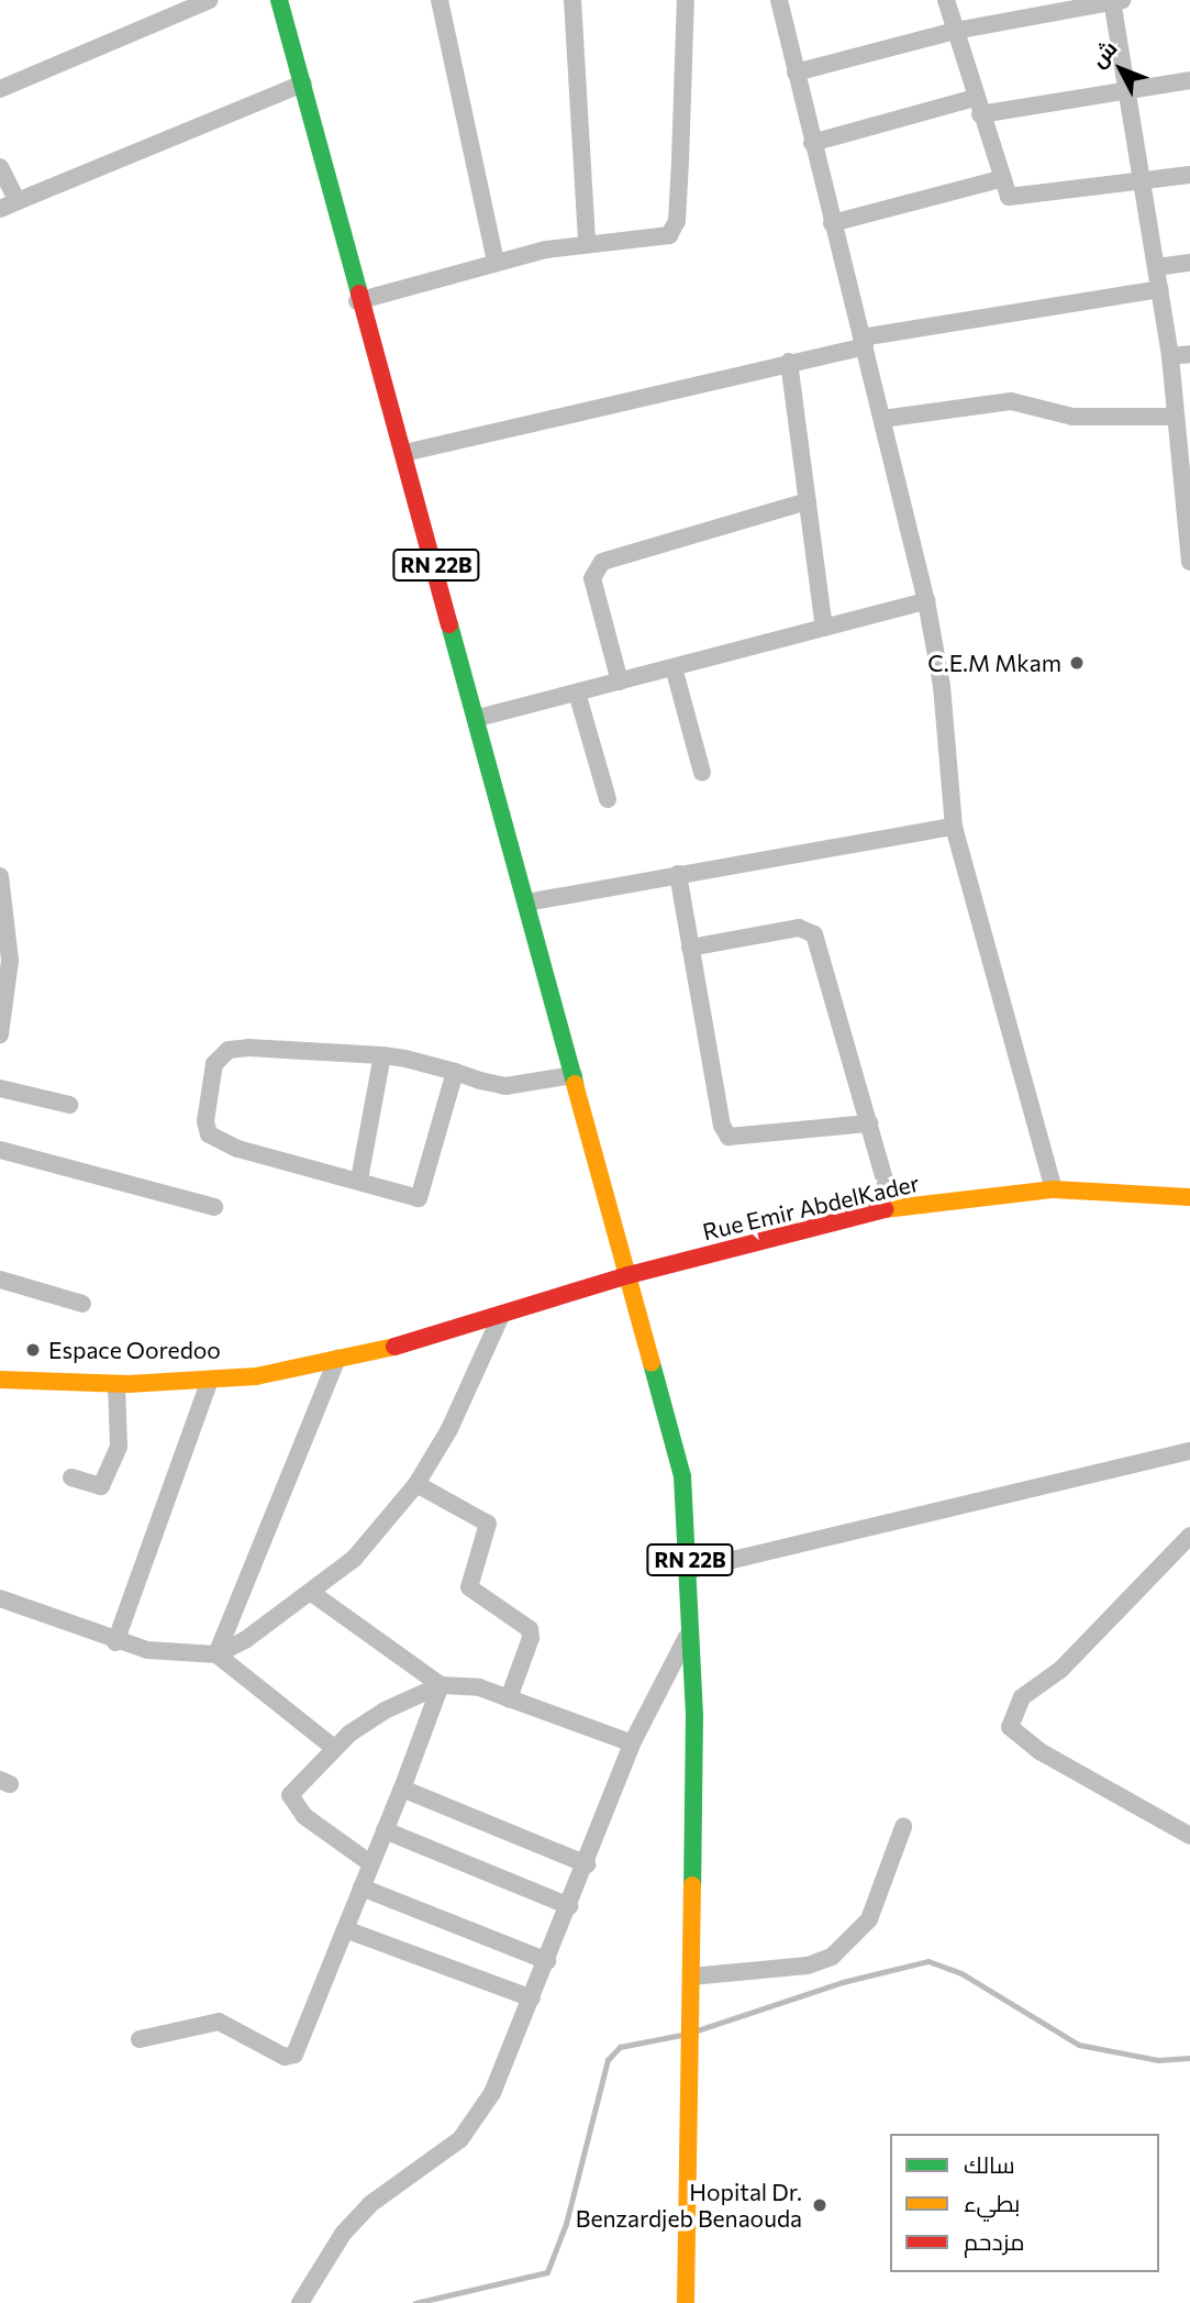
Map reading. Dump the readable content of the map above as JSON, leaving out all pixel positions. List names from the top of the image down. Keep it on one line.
{"streets":{"main road":["RN 22B","Rue Emir AbdelKader"]},"crossings":[["RN 22B","Rue Emir AbdelKader"]],"places":["C.E.M Mkam","Espace Ooredoo","Hopital Dr. Benzardjeb Benaouda"],"legend":["سالك","بطيء","مزدحم"],"north":"top left"}
